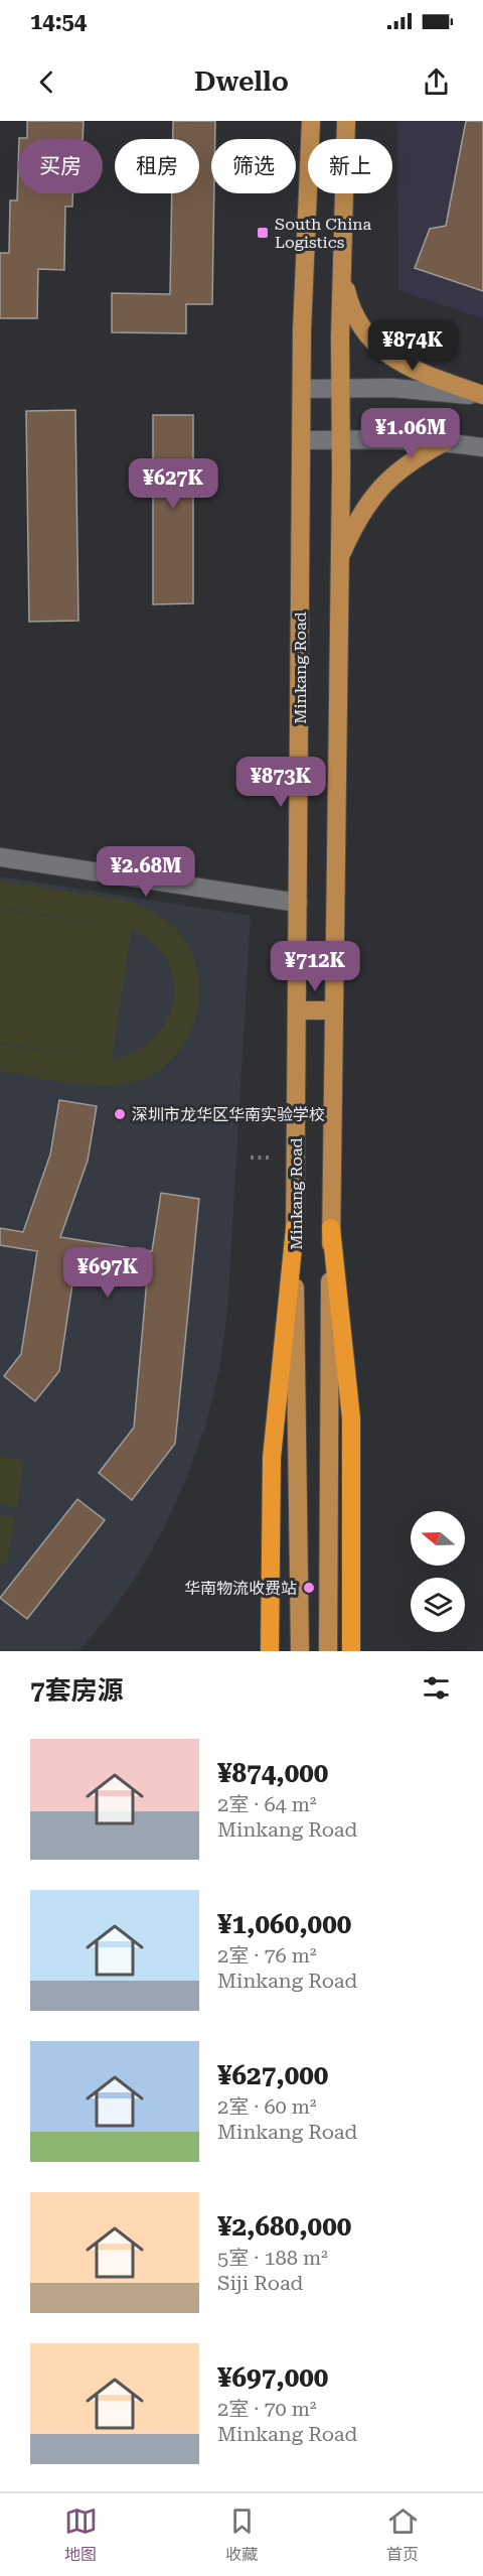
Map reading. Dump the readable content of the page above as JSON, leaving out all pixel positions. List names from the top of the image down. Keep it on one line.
{"streets":{"main road":["Minkang Road"]},"places":{"transit":["South China Logistics"],"other":["深圳市龙华区华南实验学校","华南物流收费站"]},"north":"left","page":{"status":"14:54","header":"Dwello","chip":["买房","租房","筛选","新上"],"price":["¥874K","¥1.06M","¥627K","¥873K","¥2.68M","¥712K","¥697K"],"heading":"7套房源","list":[{"name":"¥874,000","note":"2室 · 64 m² · Minkang Road"},{"name":"¥1,060,000","note":"2室 · 76 m² · Minkang Road"},{"name":"¥627,000","note":"2室 · 60 m² · Minkang Road"},{"name":"¥2,680,000","note":"5室 · 188 m² · Siji Road"},{"name":"¥697,000","note":"2室 · 70 m² · Minkang Road"}],"tabs":["地图","收藏","首页"]}}
